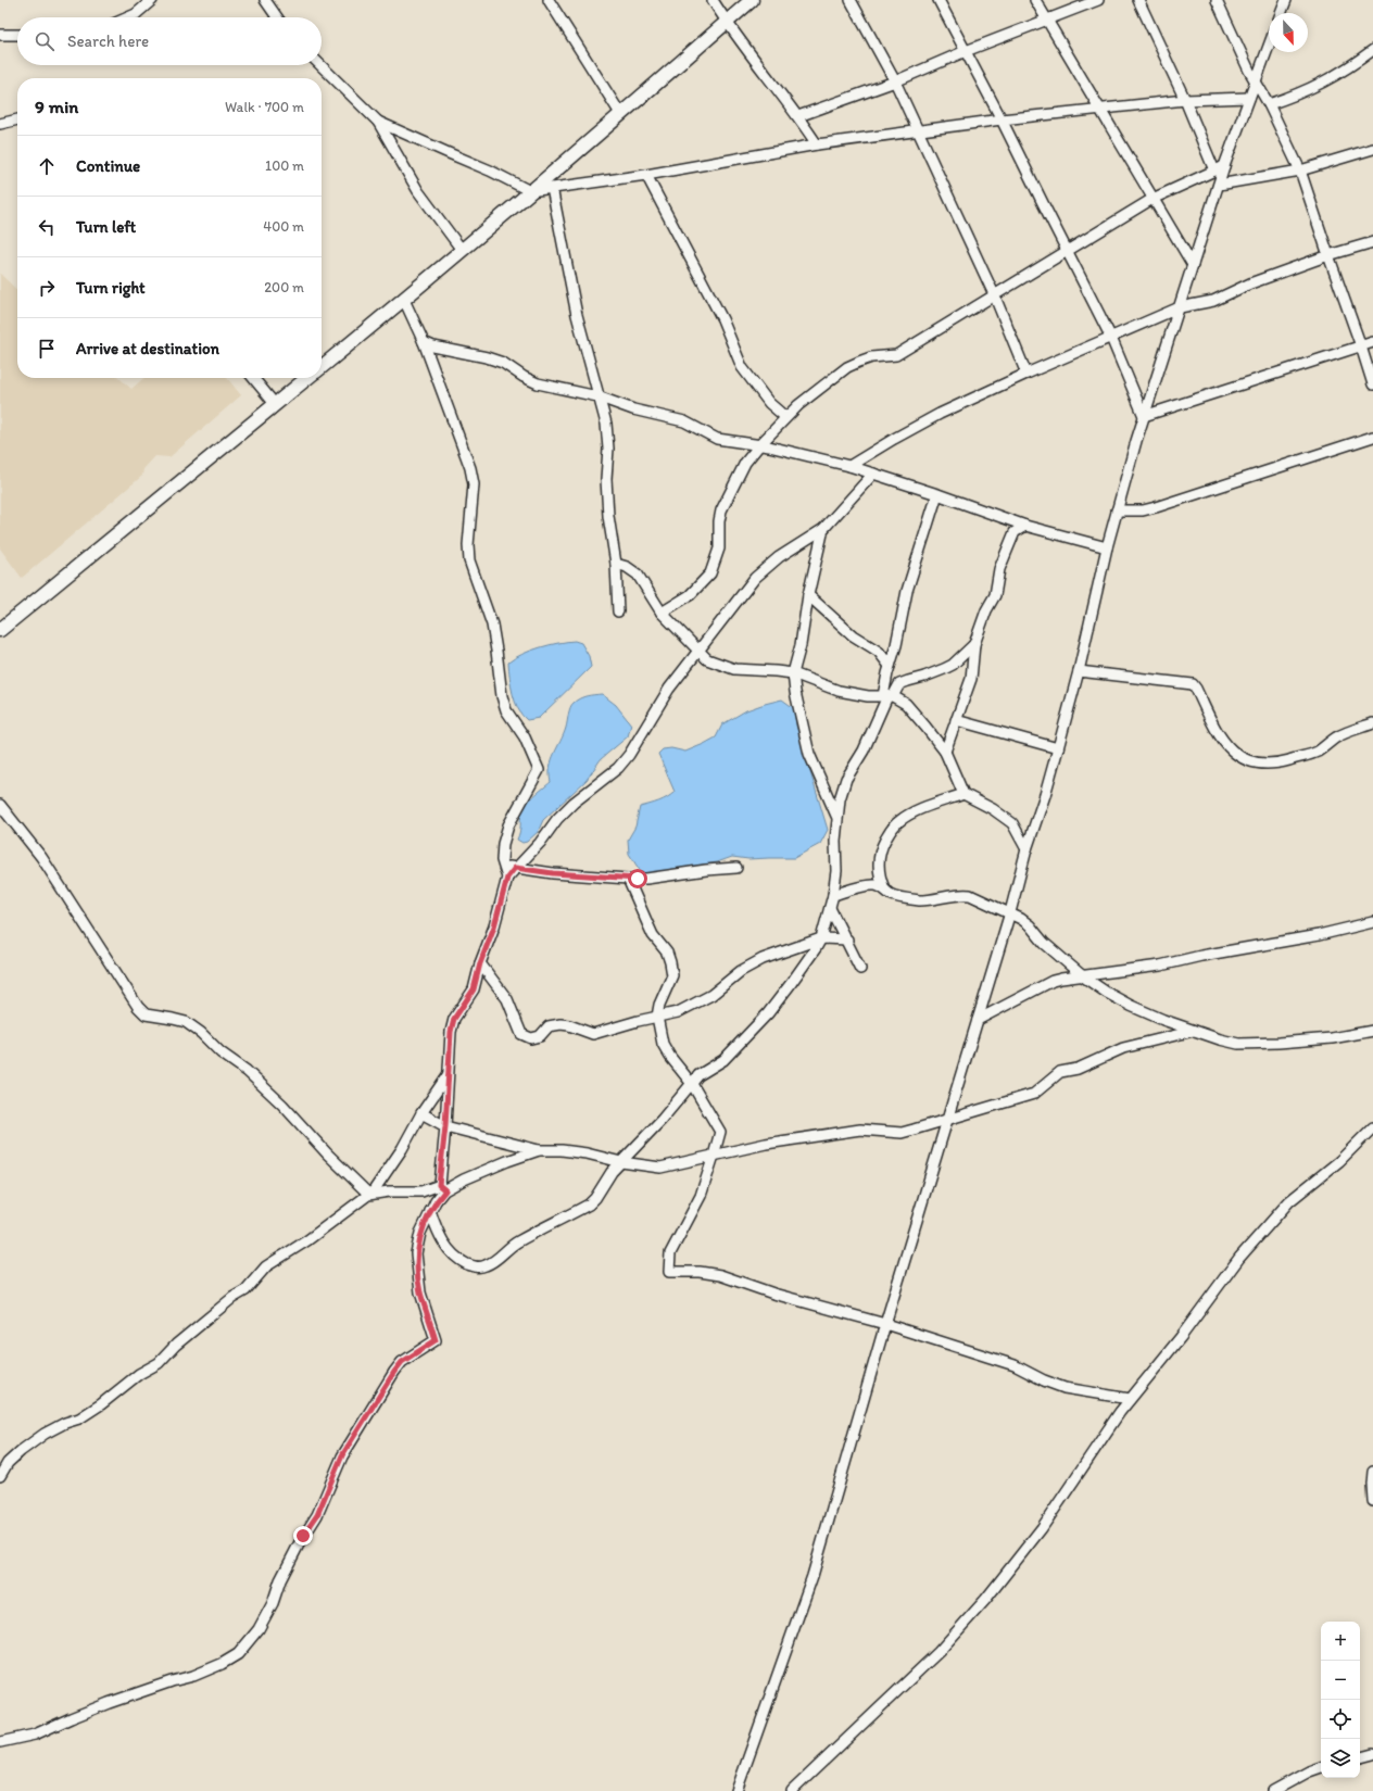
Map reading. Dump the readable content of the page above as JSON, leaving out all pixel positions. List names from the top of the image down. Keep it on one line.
{"north":"bottom","page":{"search":"Search here","heading":["9 min","Walk · 700 m"],"list":[["Continue","100 m"],["Turn left","400 m"],["Turn right","200 m"],"Arrive at destination"],"map_buttons":["+","−"]}}
